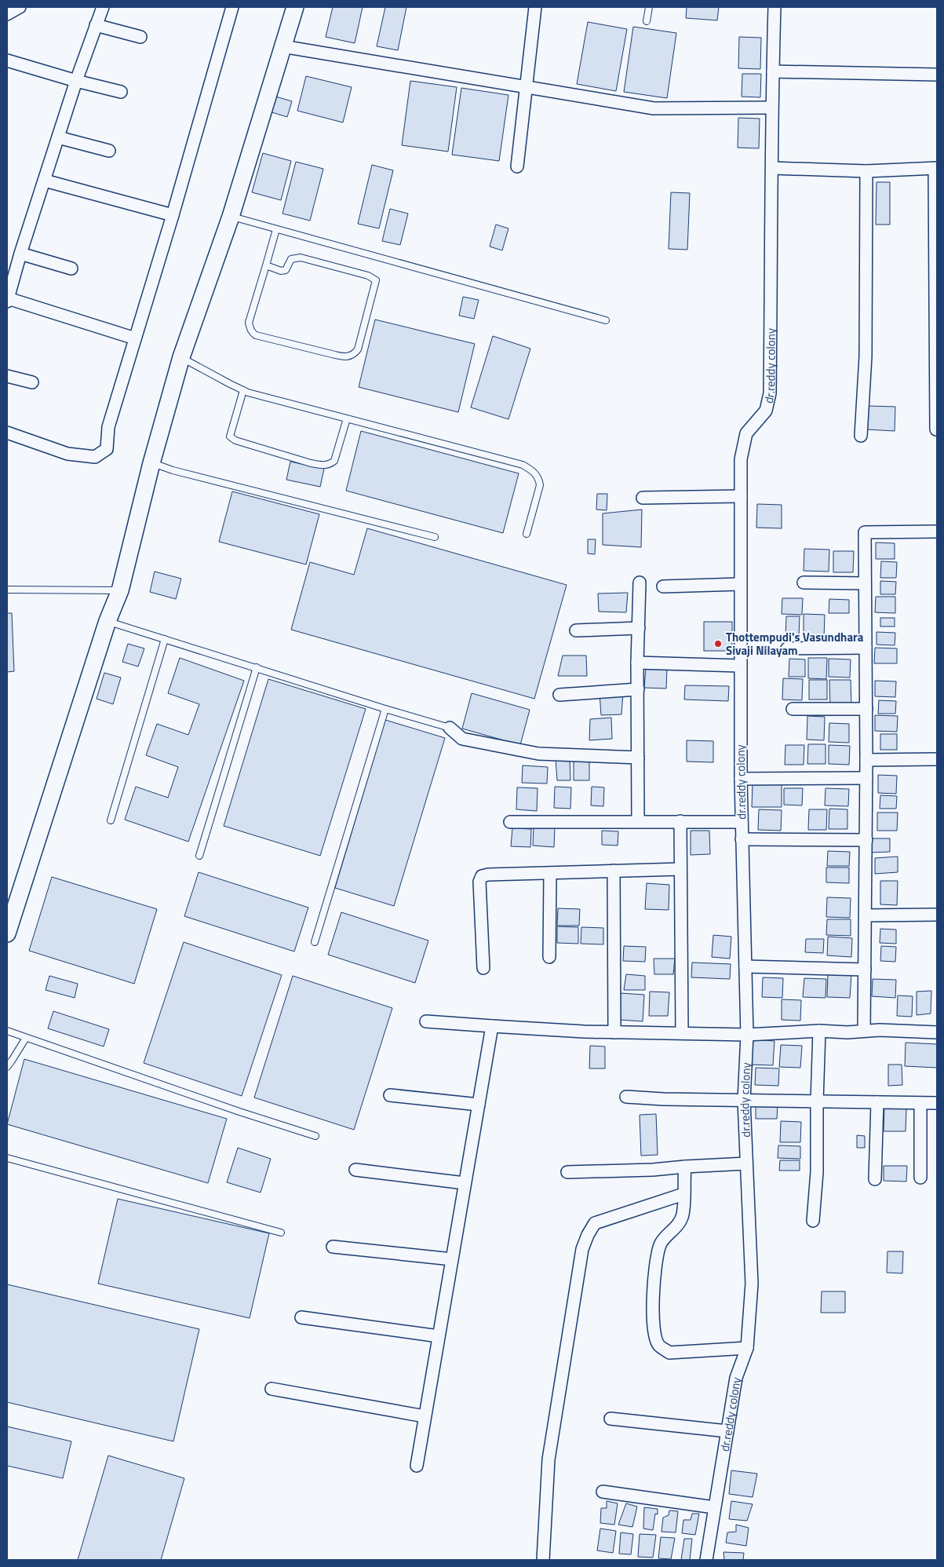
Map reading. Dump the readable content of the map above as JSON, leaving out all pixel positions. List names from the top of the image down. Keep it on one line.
{"streets":{"street":["dr.reddy colony"]},"places":["Thottempudi's Vasundhara Sivaji Nilayam"]}
